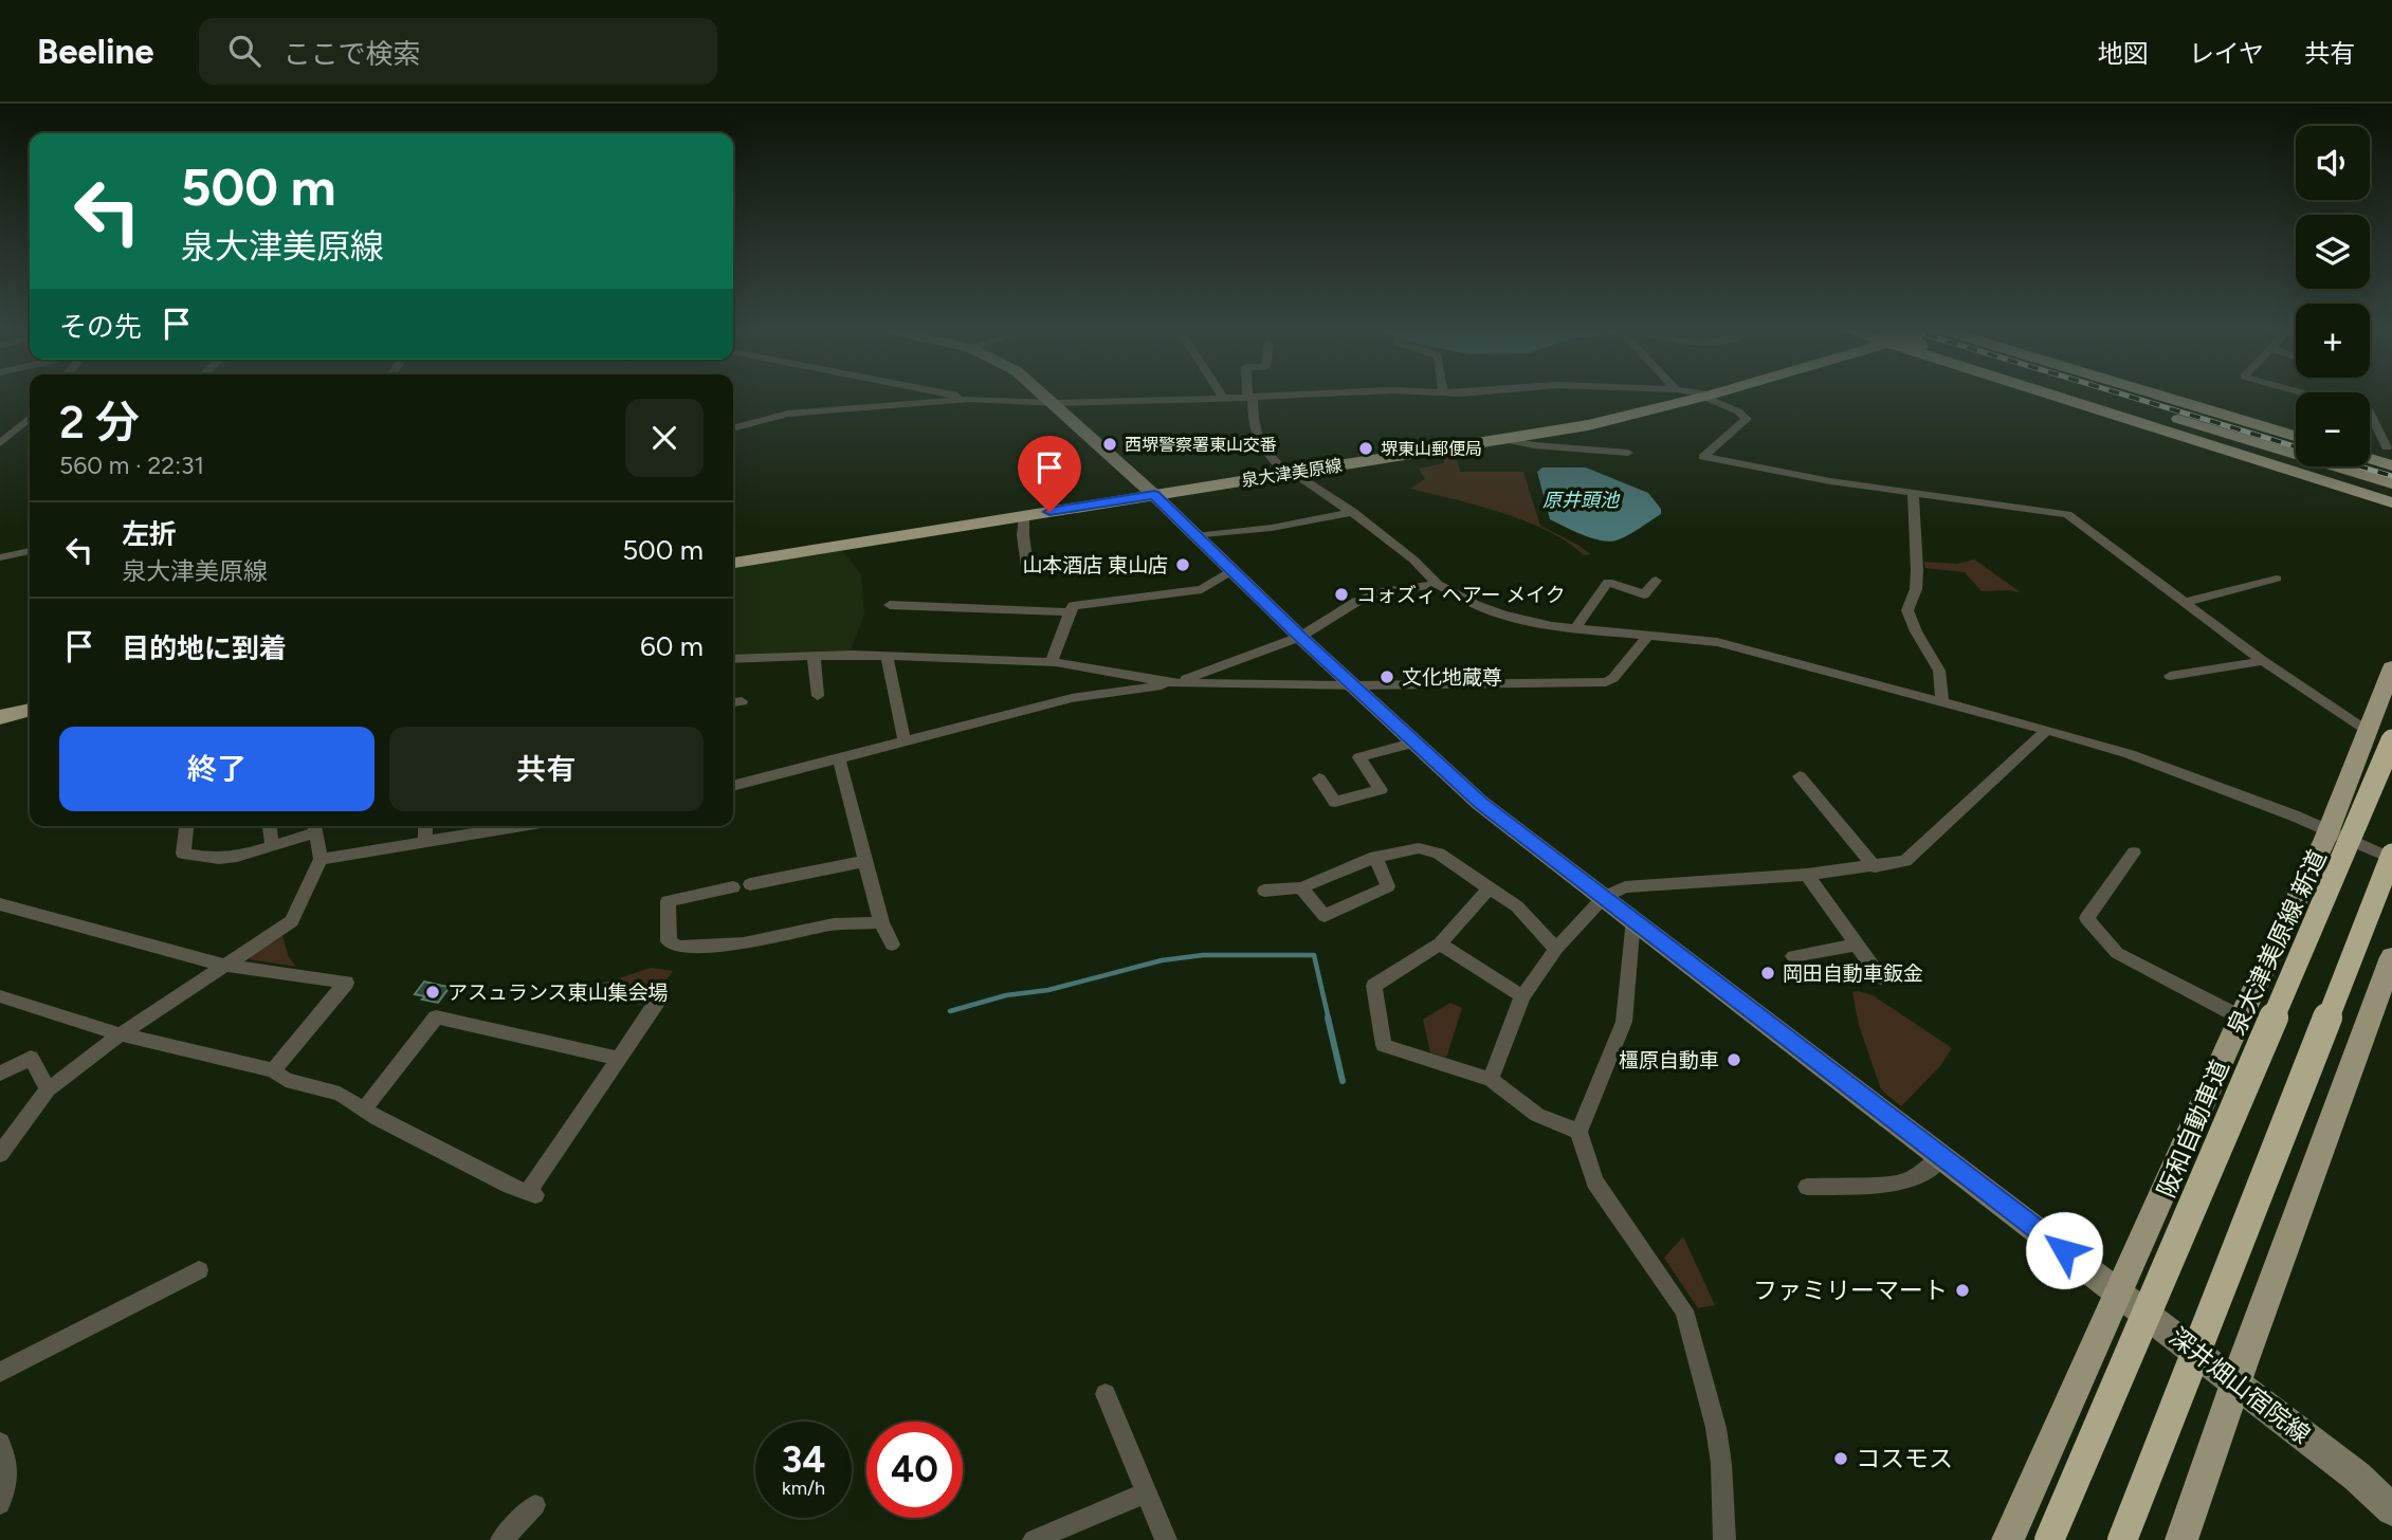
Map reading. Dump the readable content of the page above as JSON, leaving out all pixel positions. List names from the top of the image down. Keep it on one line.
{"streets":{"highway":["阪和自動車道"],"main road":["泉大津美原線","泉大津美原線 新道"],"street":["深井畑山宿院線"]},"crossings":[["泉大津美原線","深井畑山宿院線"],["泉大津美原線 新道","阪和自動車道"],["泉大津美原線 新道","深井畑山宿院線"]],"water":["原井頭池"],"places":["西堺警察署東山交番","堺東山郵便局","山本酒店 東山店","コォズィ ヘアー メイク","文化地蔵尊","岡田自動車鈑金","アスュランス東山集会場","橿原自動車","ファミリーマート","コスモス"],"page":{"header":"Beeline","search":"ここで検索","nav":["地図","レイヤ","共有"],"map_buttons":["+","−"],"turn":["500 m","泉大津美原線"],"then":"その先","heading":["2 分","560 m · 22:31"],"list":[{"name":"左折","note":"泉大津美原線","value":"500 m"},{"name":"目的地に到着","value":"60 m"}],"buttons":["終了","共有"],"speed":"34 km/h","limit":"40"}}
